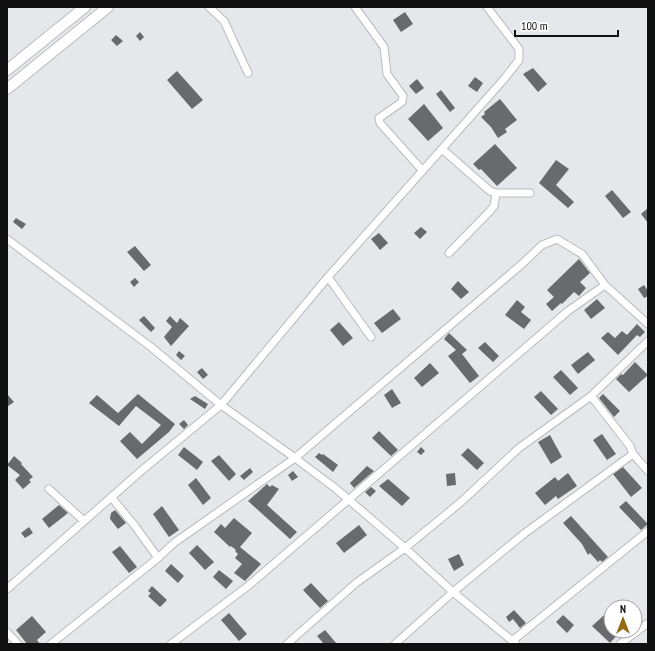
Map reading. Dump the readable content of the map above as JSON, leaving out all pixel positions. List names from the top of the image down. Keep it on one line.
{"scale_bar":"100 m","north":"top"}
